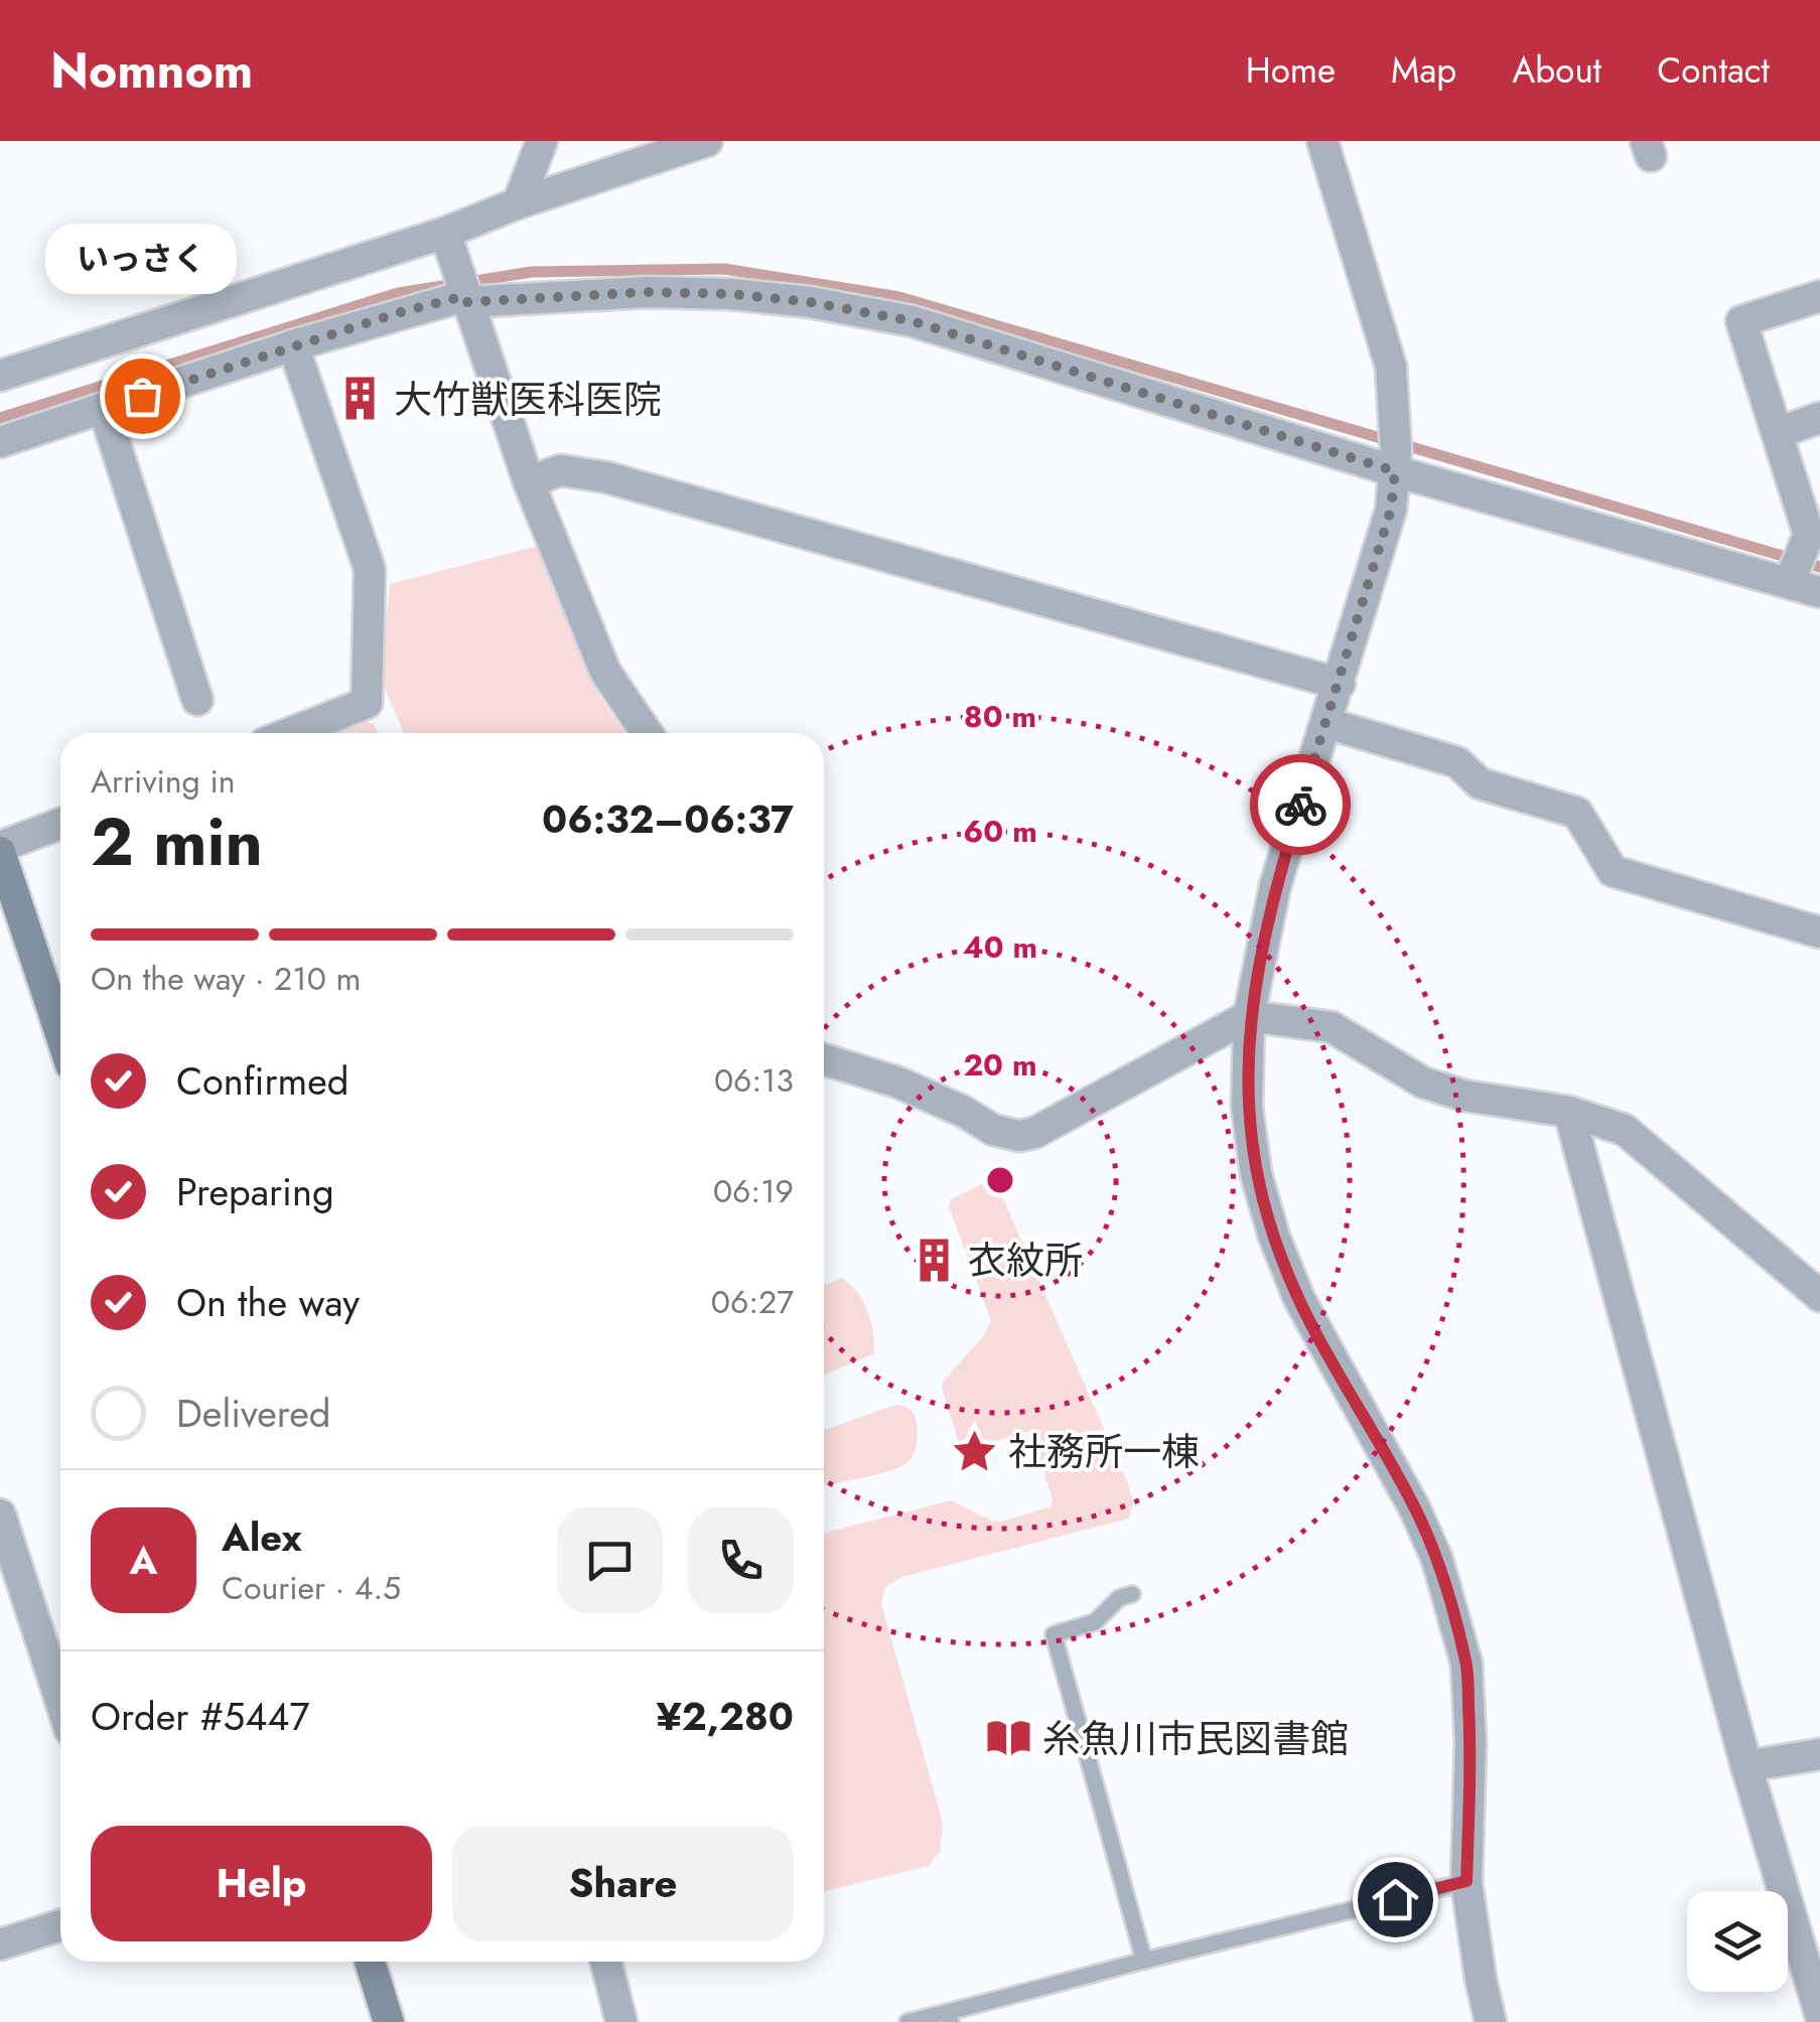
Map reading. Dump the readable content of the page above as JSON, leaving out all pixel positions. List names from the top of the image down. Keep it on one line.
{"places":{"other":["いっさく"],"building":["大竹獣医科医院","衣紋所"],"place":["社務所一棟"],"library":["糸魚川市民図書館"]},"page":{"header":"Nomnom","nav":["Home","Map","About","Contact"],"bubble":"いっさく","heading":["2 min","Arriving in","06:32–06:37"],"panel":["Alex","Courier · 4.5","Order #5447","¥2,280"],"bar":"On the way · 210 m","list":[["Confirmed","06:13"],["Preparing","06:19"],["On the way","06:27"],"Delivered"],"round":"A","buttons":["Help","Share"]},"rings":["80 m","60 m","40 m","20 m"]}
